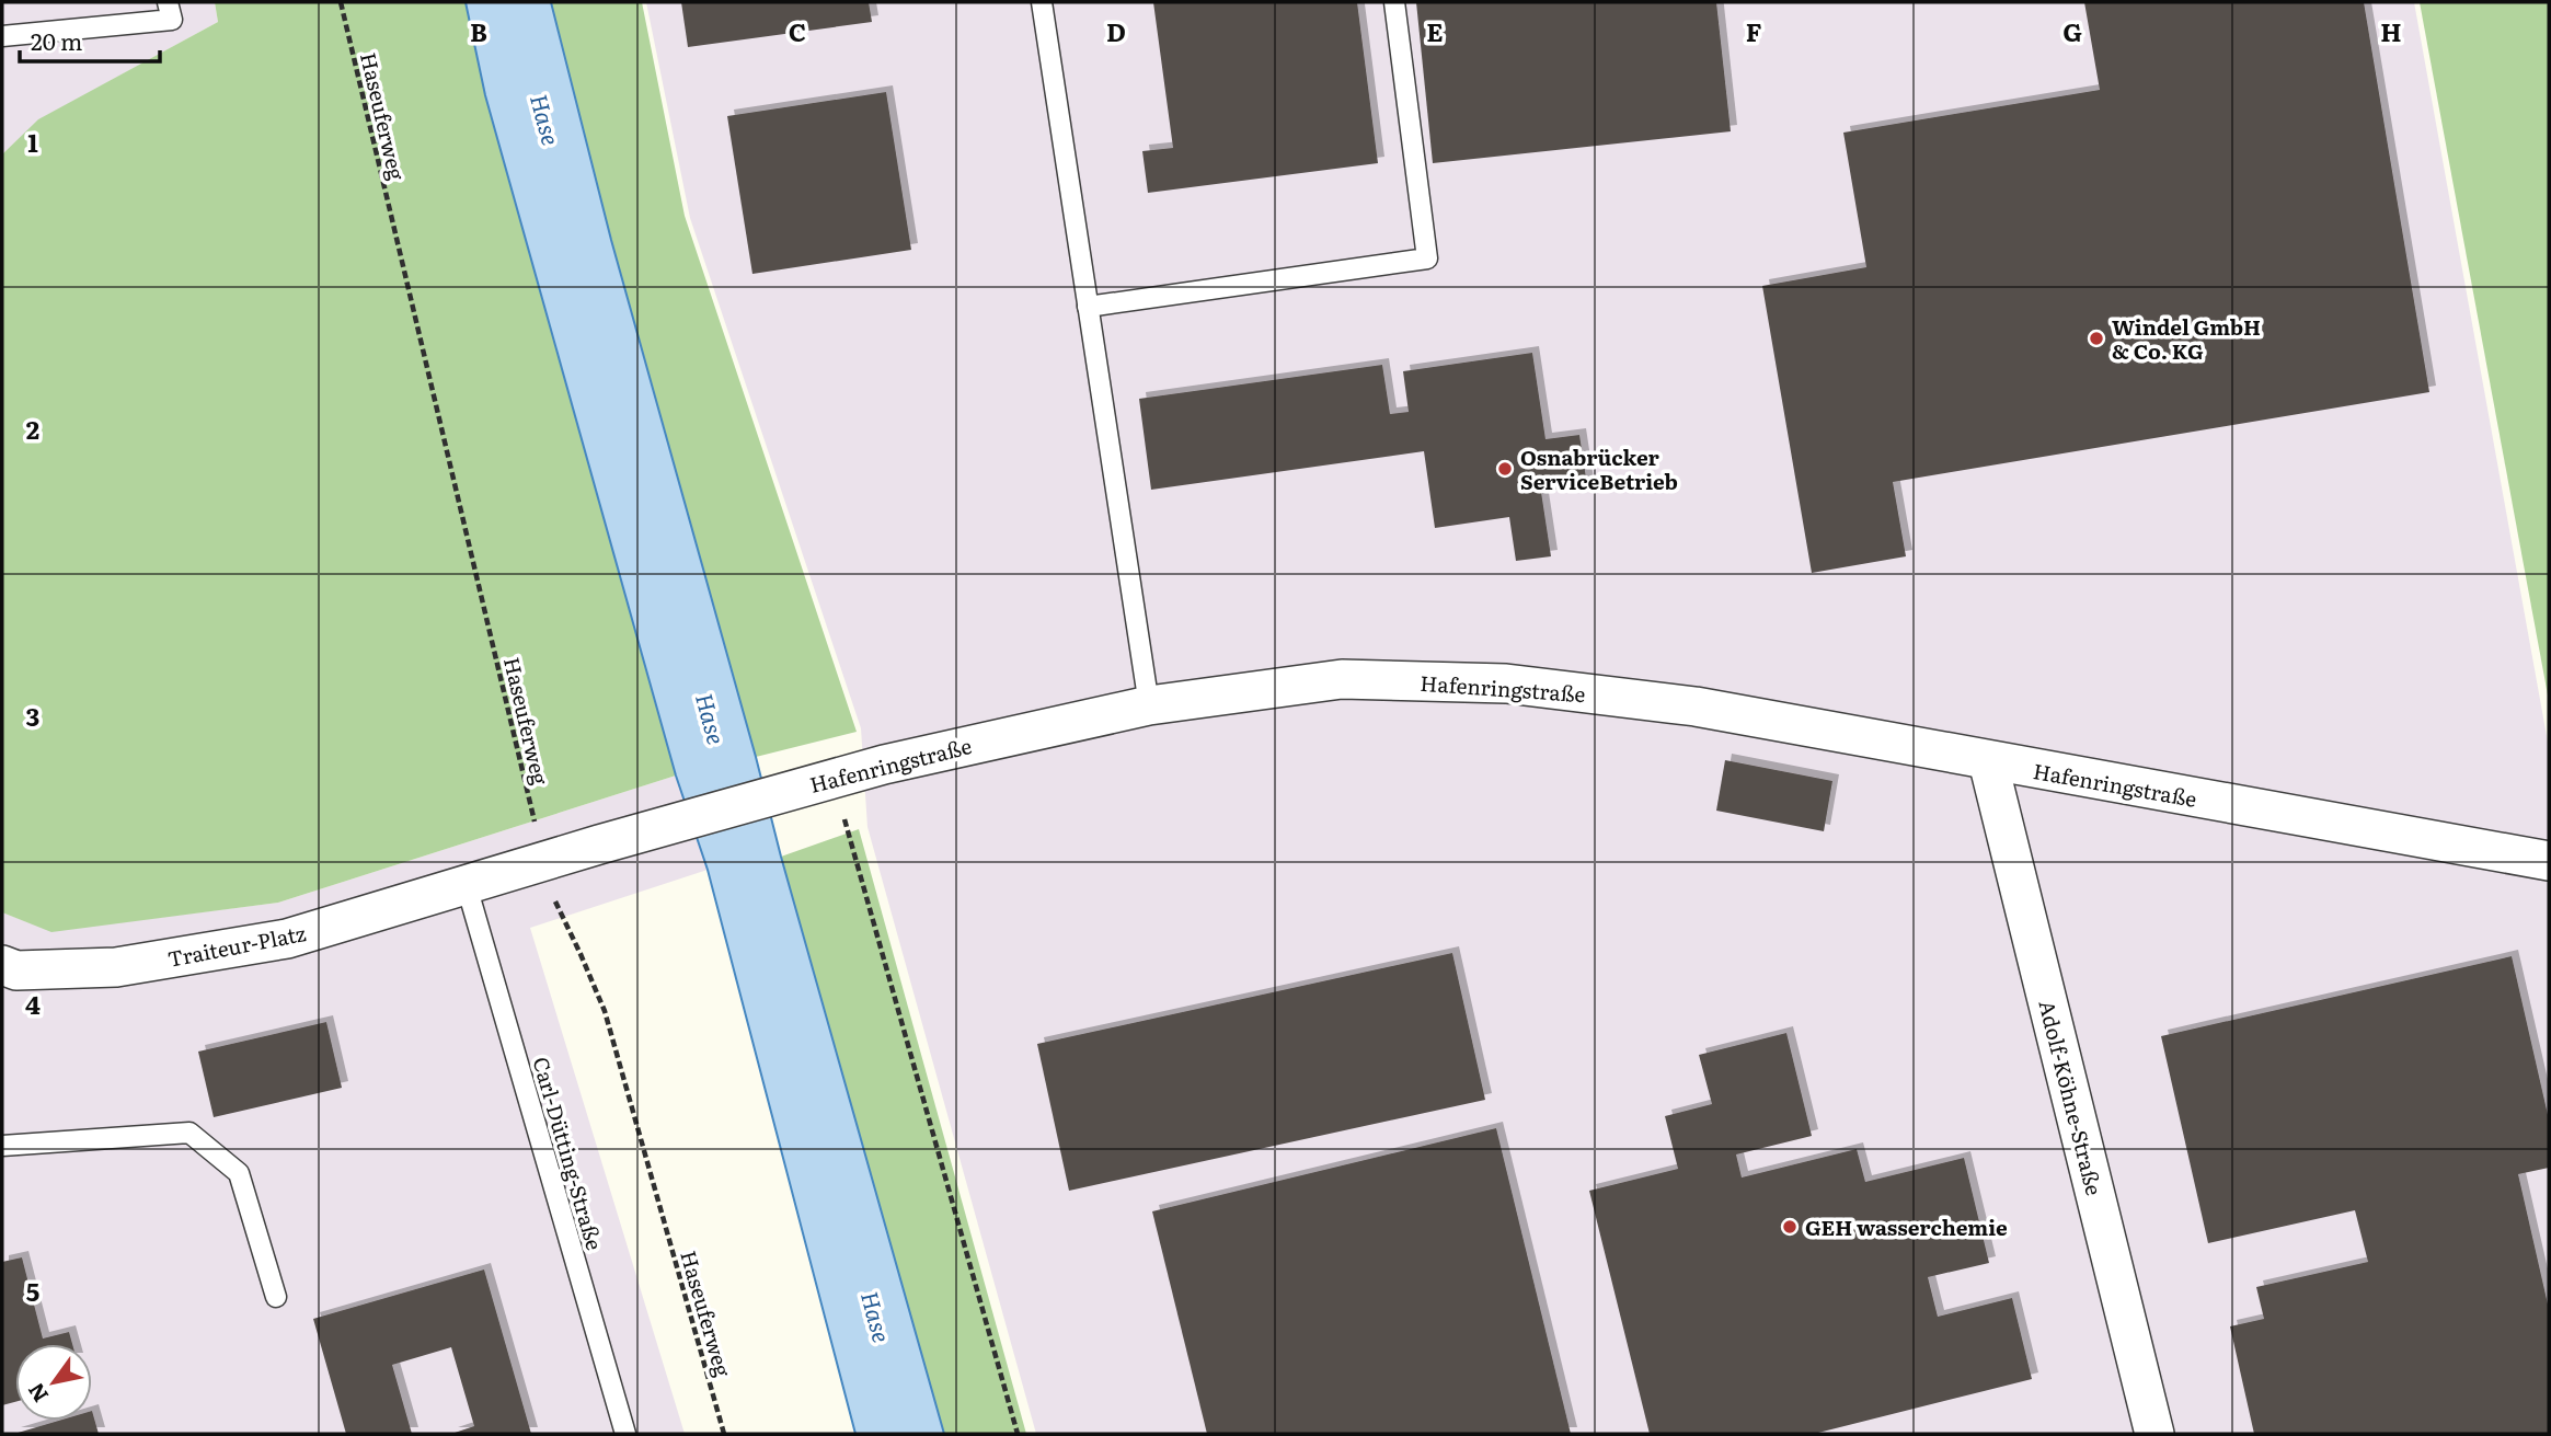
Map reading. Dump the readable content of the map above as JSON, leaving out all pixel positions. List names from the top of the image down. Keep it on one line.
{"streets":{"street":["Hafenringstraße","Traiteur-Platz","Adolf-Köhne-Straße"],"lane":["Carl-Dütting-Straße"],"path":["Haseuferweg"]},"crossings":[["Haseuferweg","Hafenringstraße"],["Hafenringstraße","Traiteur-Platz"],["Hafenringstraße","Adolf-Köhne-Straße"],["Hafenringstraße","Carl-Dütting-Straße"],["Traiteur-Platz","Carl-Dütting-Straße"]],"water":["Hase"],"places":["Windel GmbH & Co. KG","Osnabrücker ServiceBetrieb","GEH wasserchemie"],"scale_bar":"20 m","north":"bottom left","grid":{"columns":["B","C","D","E","F","G","H"],"rows":["1","2","3","4","5"]}}
